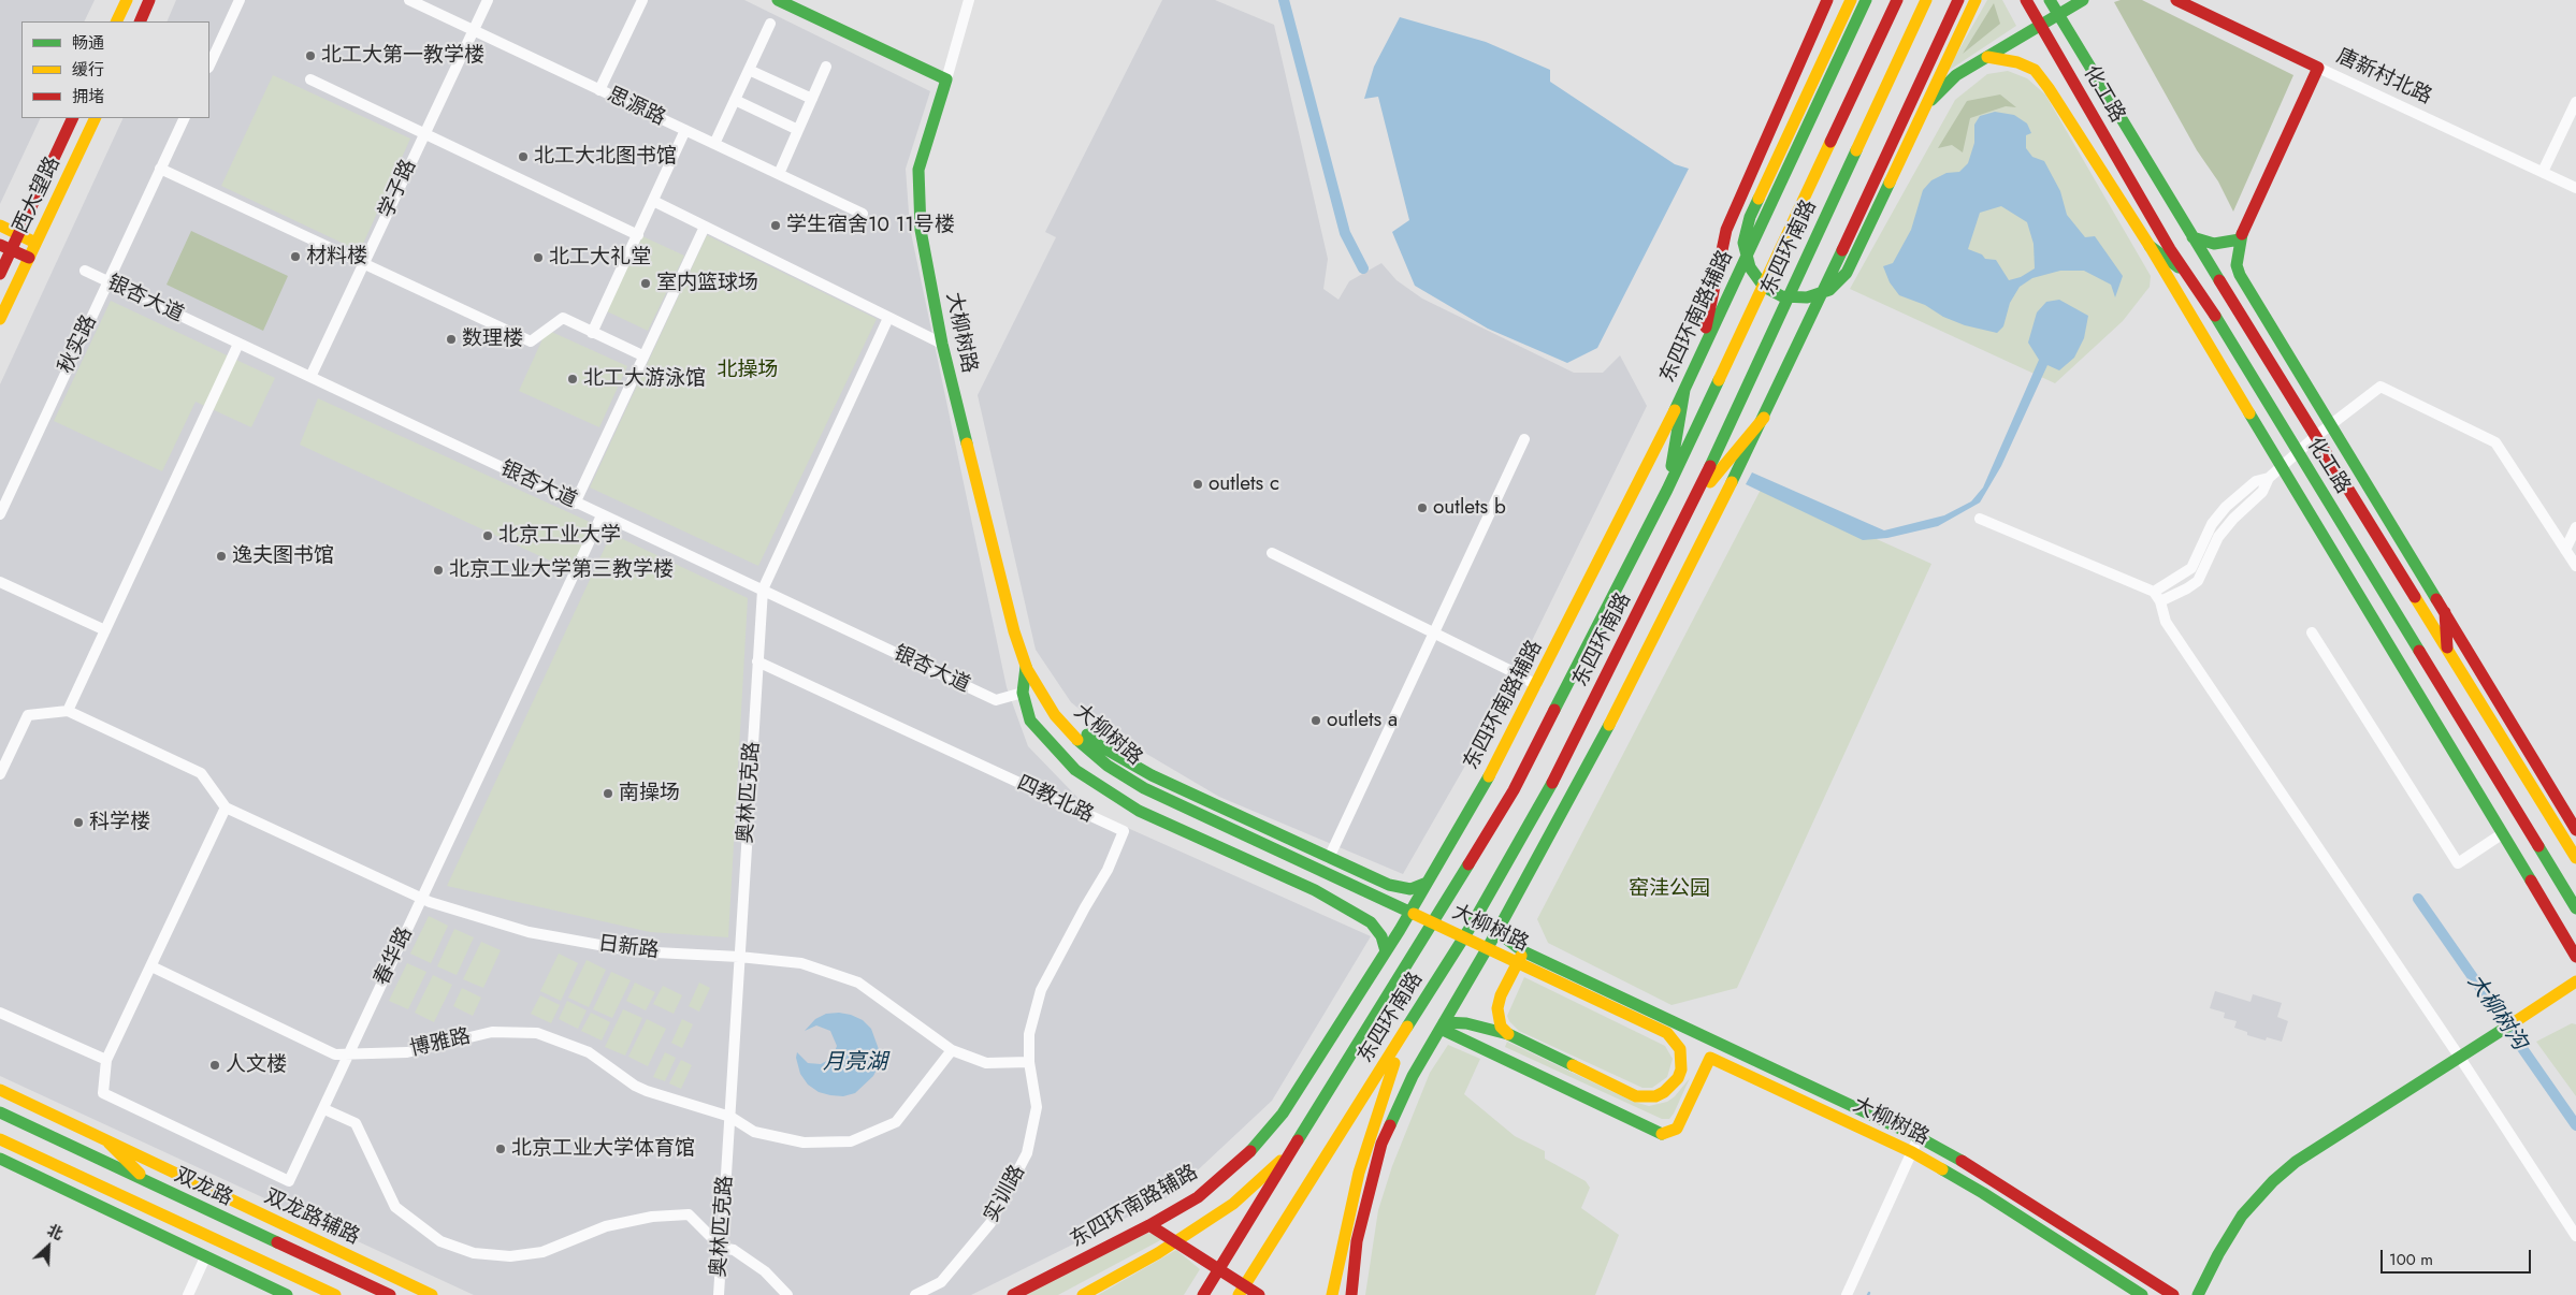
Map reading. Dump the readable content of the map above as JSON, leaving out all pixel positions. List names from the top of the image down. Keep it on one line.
{"streets":{"main road":["唐新村北路","化工路","西大望路","东四环南路","东四环南路辅路","大柳树路","双龙路","双龙路辅路"],"street":["思源路","学子路","银杏大道","秋实路","奥林匹克路","四教北路","日新路","春华路","博雅路","实训路"]},"crossings":[["思源路","学子路"],["学子路","银杏大道"],["银杏大道","秋实路"],["银杏大道","奥林匹克路"],["银杏大道","春华路"],["奥林匹克路","四教北路"],["奥林匹克路","日新路"],["奥林匹克路","博雅路"],["四教北路","日新路"],["四教北路","实训路"],["日新路","春华路"],["日新路","博雅路"],["日新路","实训路"],["春华路","博雅路"]],"water":["大柳树沟","月亮湖"],"parks":["北操场","窑洼公园"],"places":["北工大第一教学楼","北工大北图书馆","学生宿舍10 11号楼","材料楼","北工大礼堂","室内篮球场","数理楼","北工大游泳馆","outlets c","outlets b","北京工业大学","逸夫图书馆","北京工业大学第三教学楼","outlets a","南操场","科学楼","人文楼","北京工业大学体育馆"],"legend":["畅通","缓行","拥堵"],"scale_bar":"100 m","north":"top right"}
